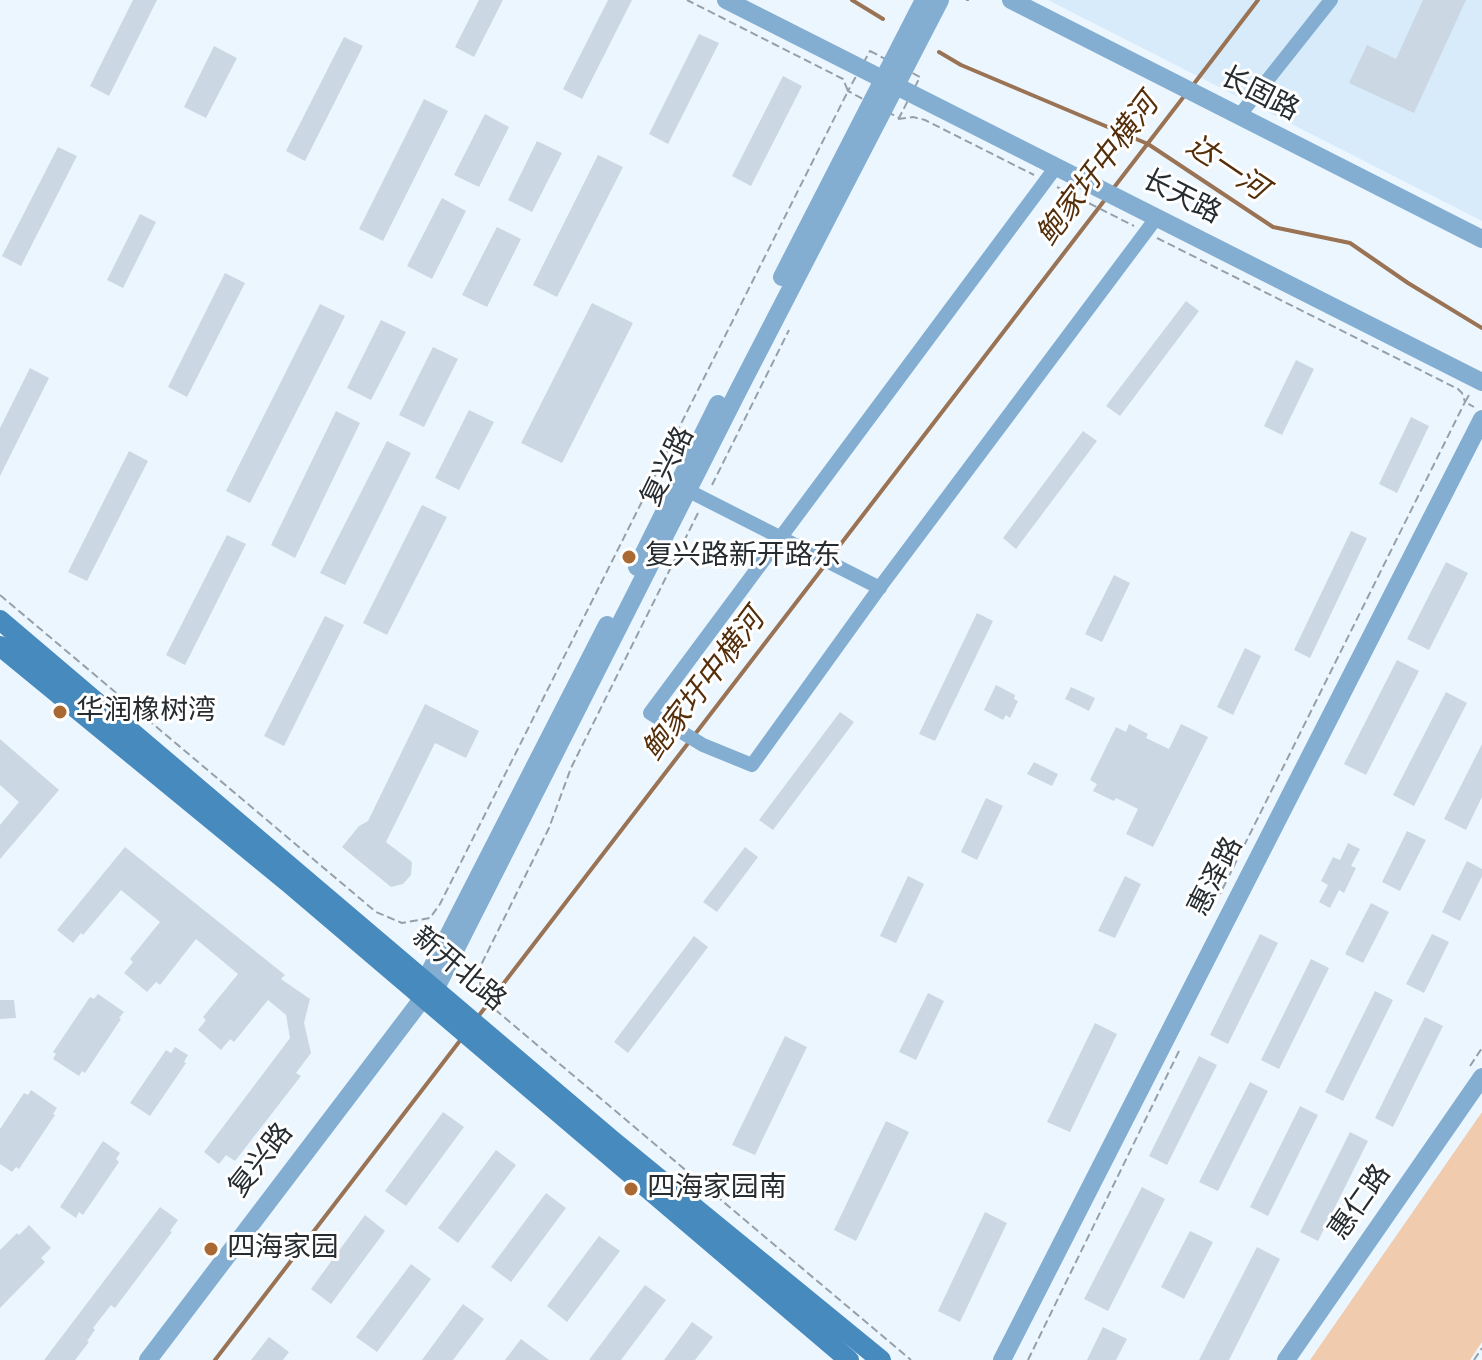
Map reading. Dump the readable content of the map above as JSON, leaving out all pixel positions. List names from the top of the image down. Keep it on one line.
{"streets":{"main road":["新开北路"],"street":["长固路","长天路","复兴路","惠泽路","惠仁路"]},"crossings":[["长天路","复兴路"],["复兴路","新开北路"]],"water":["达一河","鲍家圩中横河"],"places":["复兴路新开路东","华润橡树湾","四海家园南","四海家园"]}
